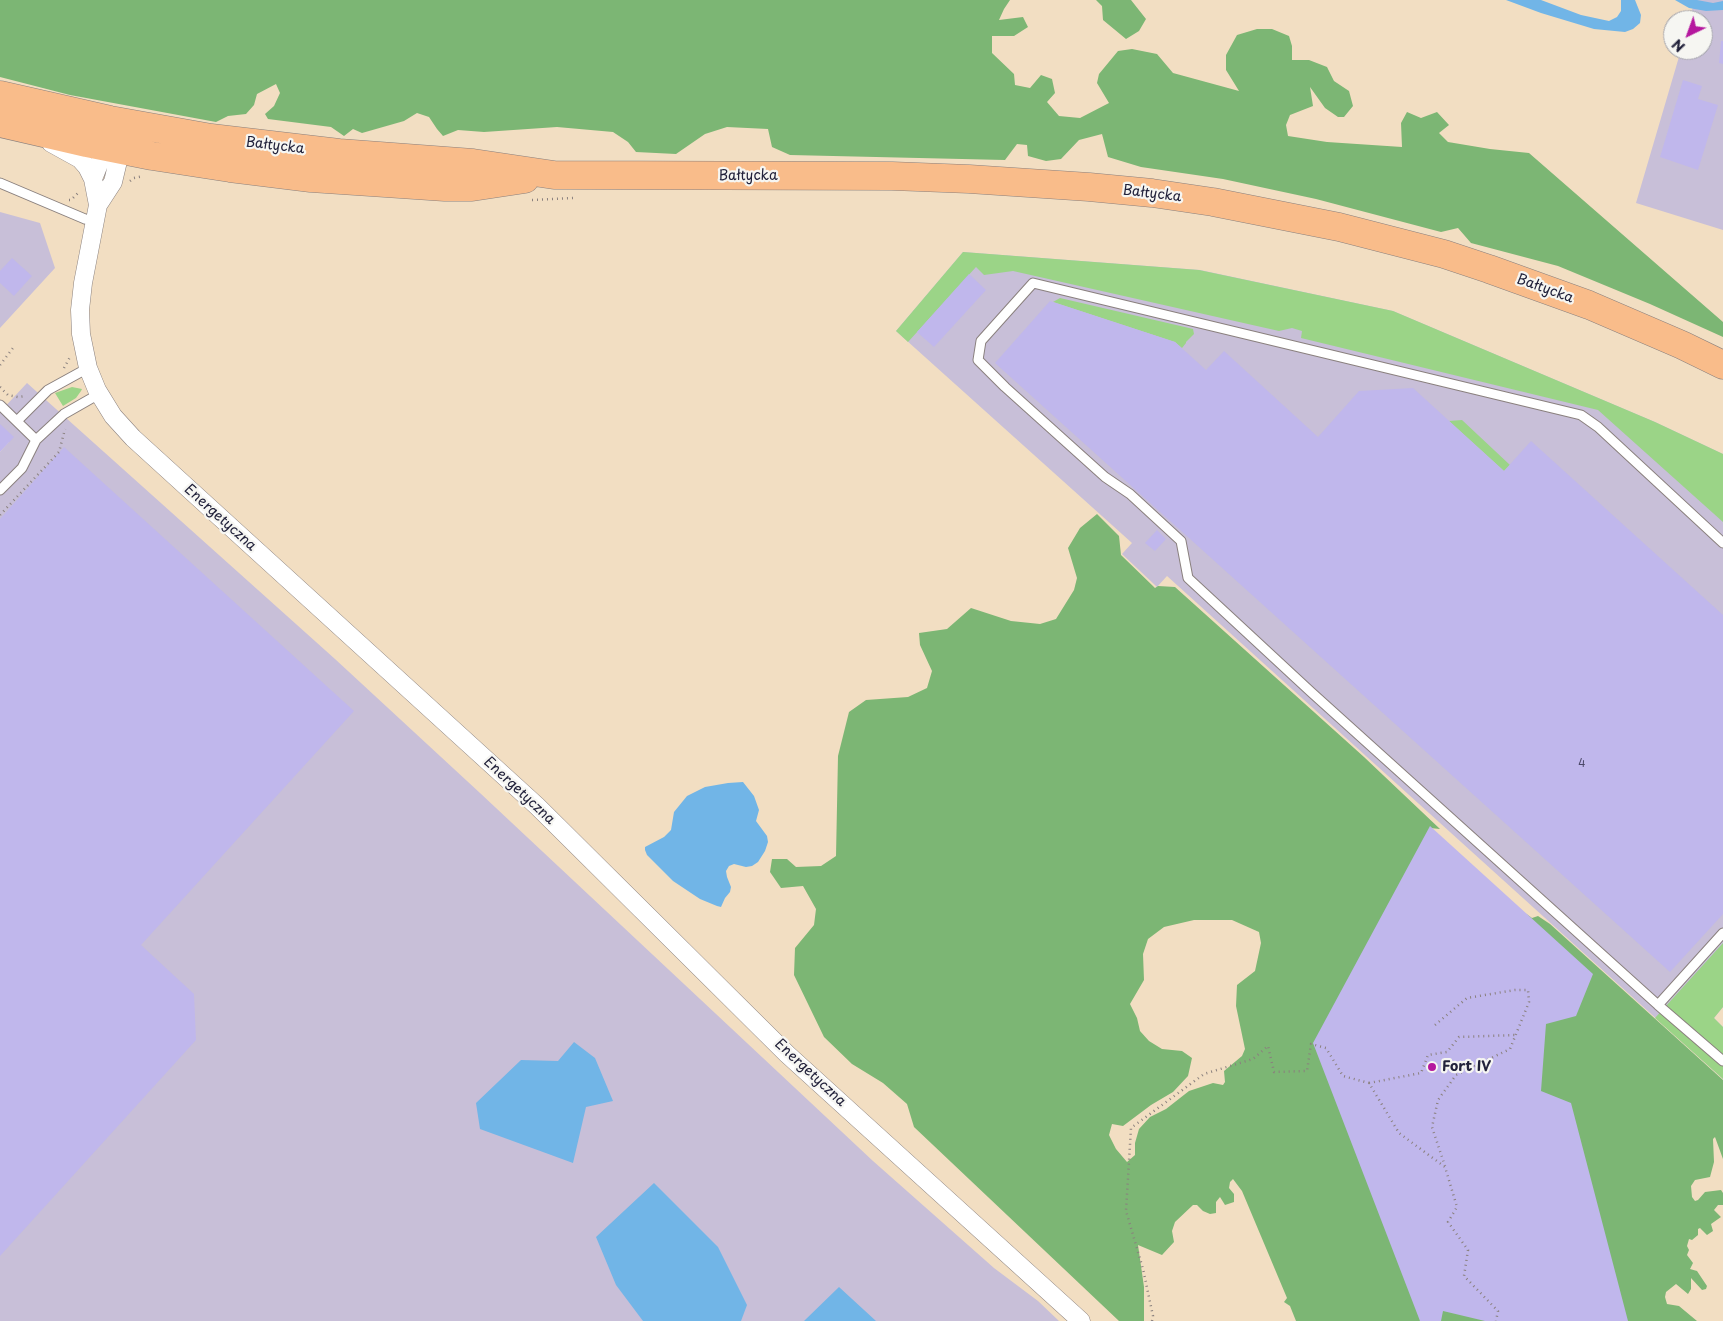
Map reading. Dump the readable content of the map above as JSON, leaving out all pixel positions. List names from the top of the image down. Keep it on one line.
{"streets":{"main road":["Bałtycka"],"street":["Energetyczna"]},"places":["Fort IV"],"house_numbers":["4"],"north":"bottom left"}
